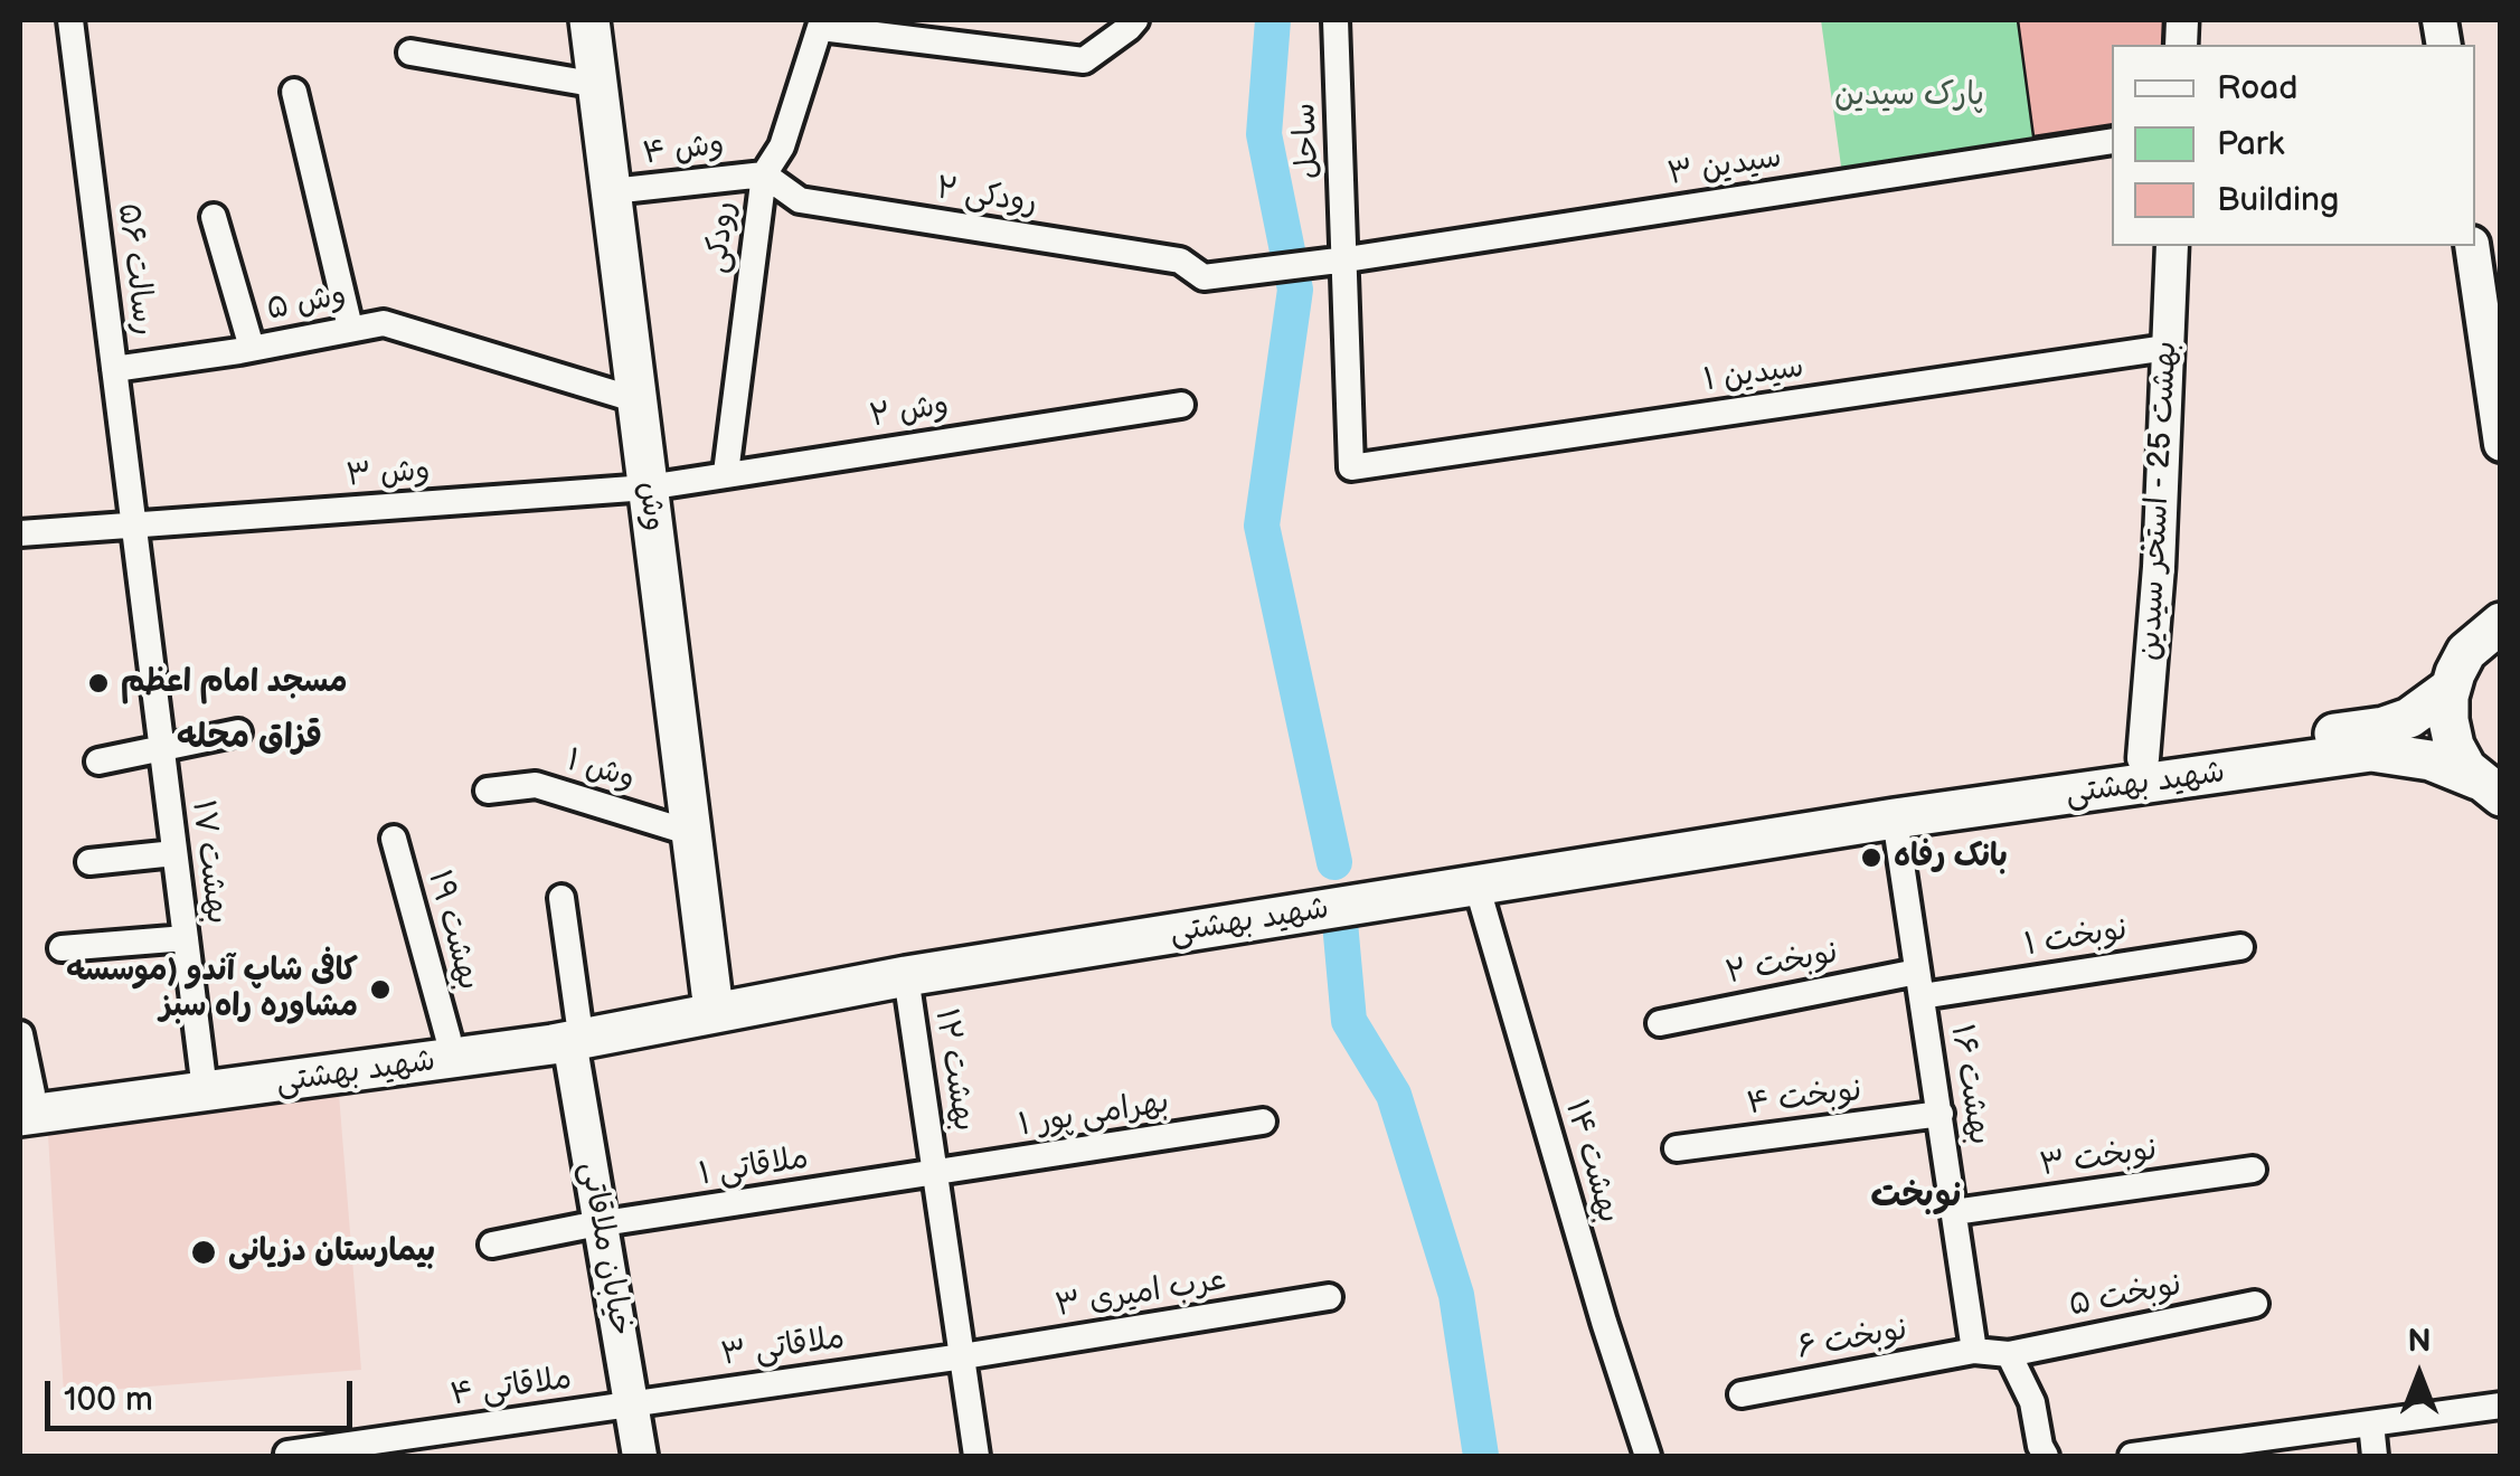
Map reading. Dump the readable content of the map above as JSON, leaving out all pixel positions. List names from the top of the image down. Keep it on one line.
{"streets":{"main road":["وش","شهید بهشتی","خیابان ملاقاتی"],"street":["ساحل","وش ۴","سیدین ۳","رودکی ۲","رودکی","۵۶ رسالت","وش ۵","سیدین ۱","وش ۲","وش ۳","بهشت 25 - استخر سیدین","وش ۱","بهشت ۱۷","بهشت ۱۹","۱ نوبخت","۲ نوبخت","۱۲ بهشت","۱۶ بهشت","۴ نوبخت","۱ بهرامی پور","۳ نوبخت","بهشت ۱۴","ملاقاتی ۱","۳ عرب امیری","۵ نوبخت","نوبخت ۶","ملاقاتی ۳","ملاقاتی ۴"]},"crossings":[["ساحل","سیدین ۳"],["ساحل","سیدین ۱"],["وش ۴","رودکی ۲"],["وش ۴","رودکی"],["وش ۴","وش"],["سیدین ۳","رودکی ۲"],["رودکی ۲","رودکی"],["رودکی","وش ۲"],["۵۶ رسالت","وش ۵"],["۵۶ رسالت","وش ۳"],["۵۶ رسالت","بهشت ۱۷"],["وش ۵","وش"],["سیدین ۱","بهشت 25 - استخر سیدین"],["وش ۲","وش ۳"],["وش ۲","وش"],["وش ۳","وش"],["وش ۳","بهشت ۱۷"],["بهشت 25 - استخر سیدین","شهید بهشتی"],["وش","وش ۱"],["وش","شهید بهشتی"],["شهید بهشتی","بهشت ۱۷"],["شهید بهشتی","بهشت ۱۹"],["شهید بهشتی","۱۲ بهشت"],["شهید بهشتی","۱۶ بهشت"],["شهید بهشتی","بهشت ۱۴"],["شهید بهشتی","خیابان ملاقاتی"],["۱ نوبخت","۲ نوبخت"],["۱ نوبخت","۱۶ بهشت"],["۲ نوبخت","۱۶ بهشت"],["۱۲ بهشت","۱ بهرامی پور"],["۱۲ بهشت","ملاقاتی ۱"],["۱۲ بهشت","۳ عرب امیری"],["۱۲ بهشت","ملاقاتی ۳"],["۱۶ بهشت","۴ نوبخت"],["۱۶ بهشت","۳ نوبخت"],["۱۶ بهشت","نوبخت ۶"],["۱ بهرامی پور","ملاقاتی ۱"],["ملاقاتی ۱","خیابان ملاقاتی"],["خیابان ملاقاتی","ملاقاتی ۳"],["خیابان ملاقاتی","ملاقاتی ۴"],["۳ عرب امیری","ملاقاتی ۳"],["ملاقاتی ۳","ملاقاتی ۴"]],"districts":["قزاق محله","نوبخت"],"parks":["پارک سیدین"],"places":["مسجد امام اعظم","بانک رفاه","کافی شاپ آندو (موسسه مشاوره راه سبز","بیمارستان دزیانی"],"legend":["Road","Park","Building"],"scale_bar":"100 m","north":"top"}
